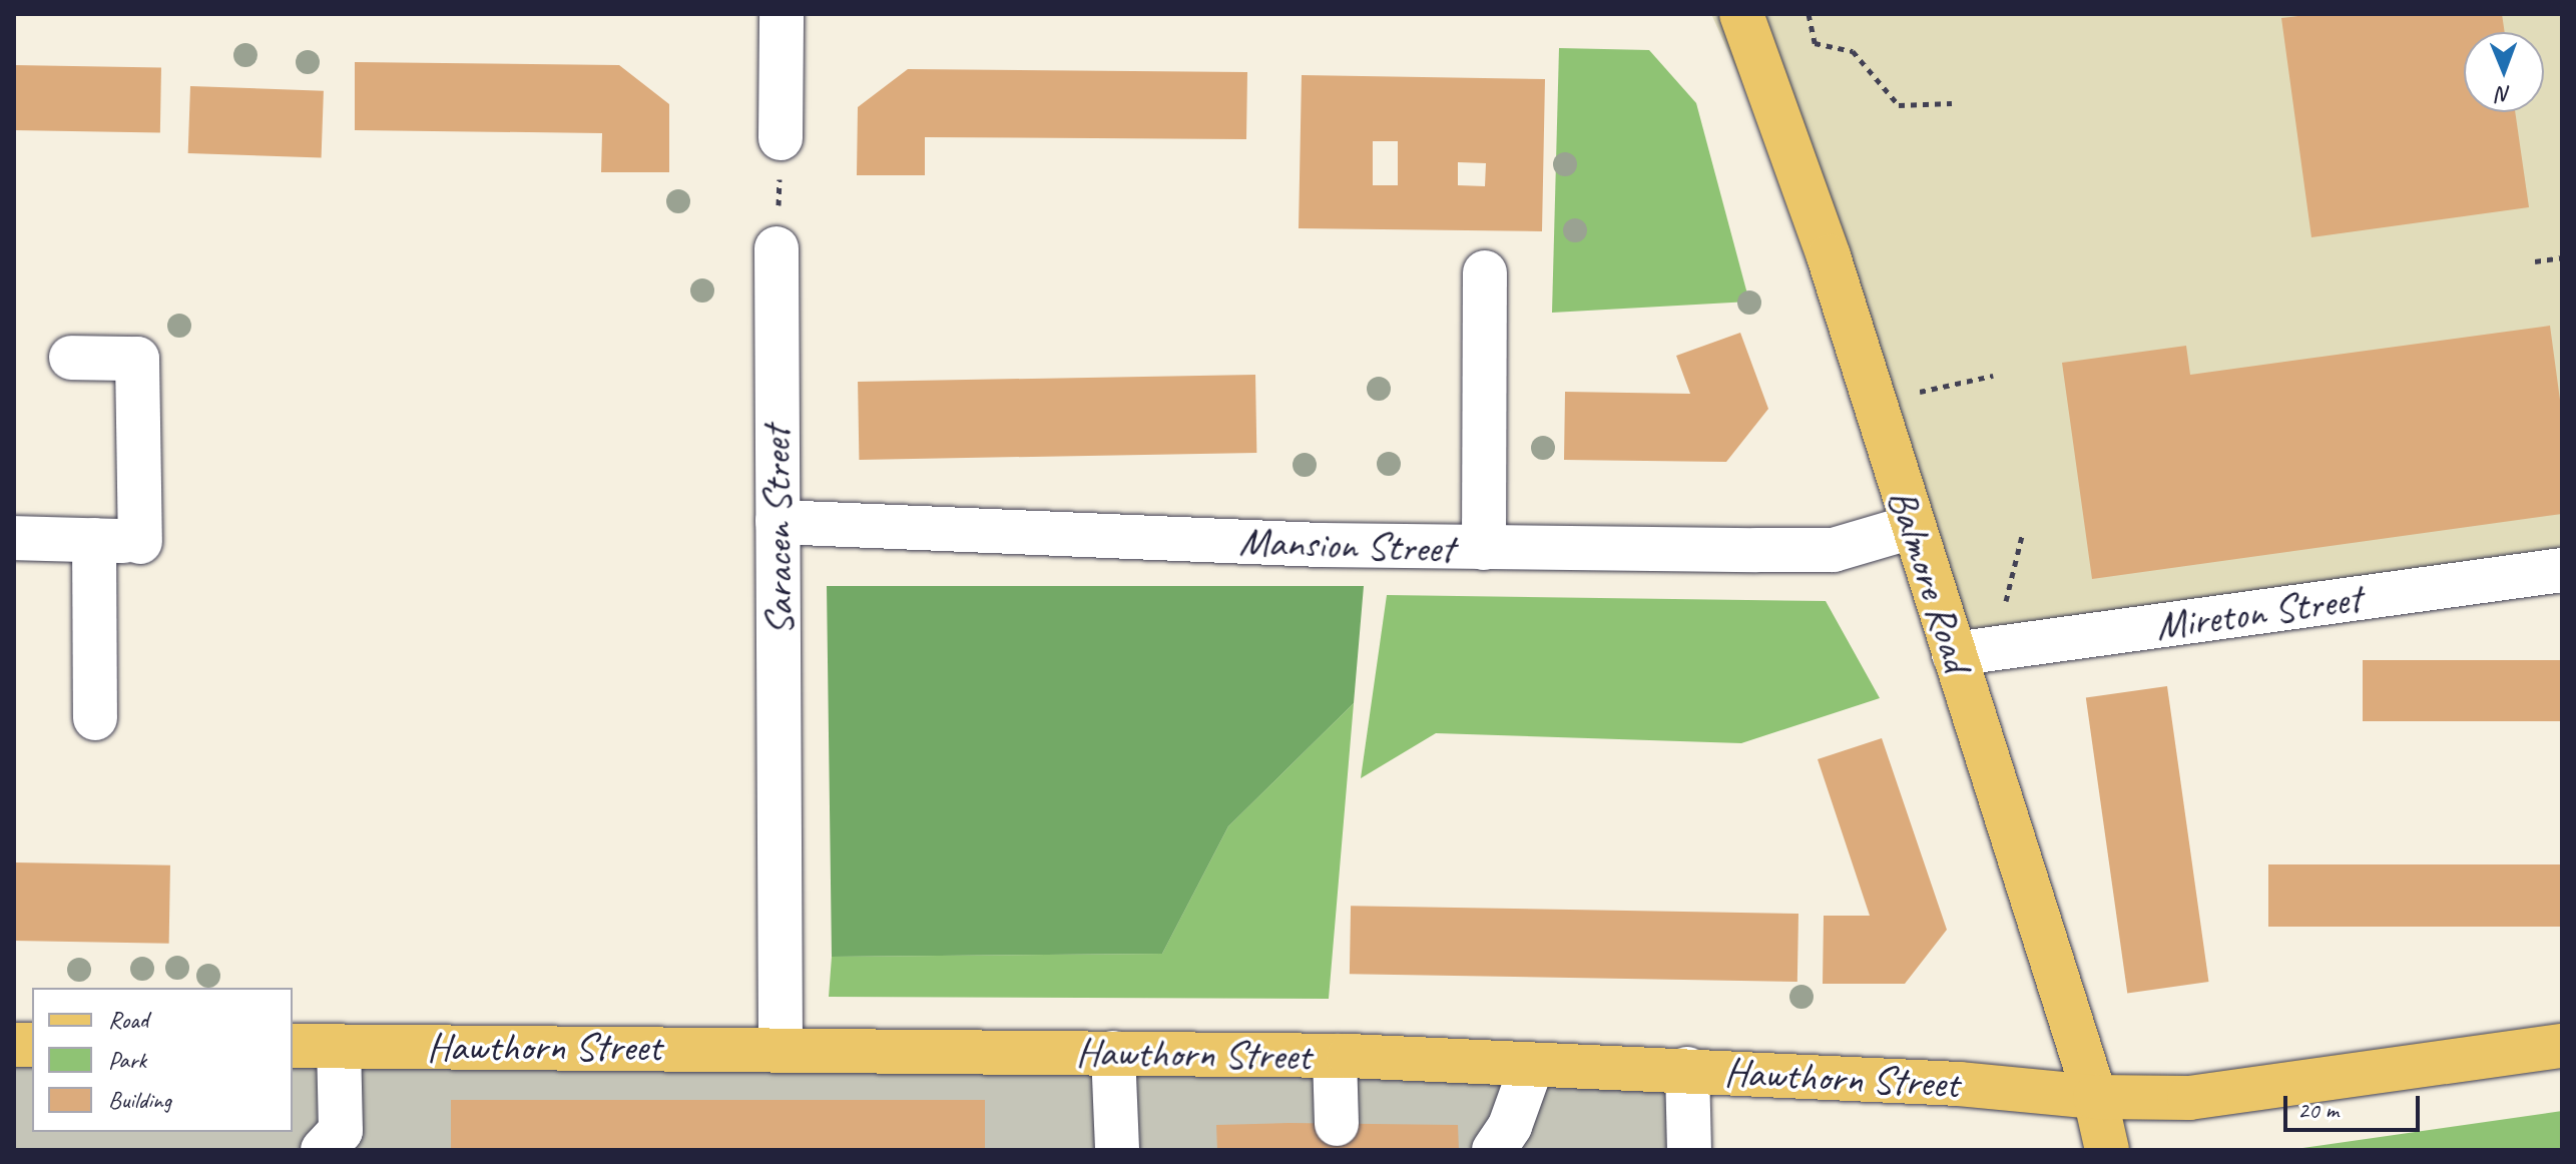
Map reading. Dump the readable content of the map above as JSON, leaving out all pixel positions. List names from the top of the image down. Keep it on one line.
{"streets":{"main road":["Balmore Road","Hawthorn Street"],"street":["Saracen Street","Mansion Street","Mireton Street"]},"crossings":[["Saracen Street","Mansion Street"],["Saracen Street","Hawthorn Street"],["Mansion Street","Balmore Road"],["Balmore Road","Mireton Street"],["Balmore Road","Hawthorn Street"]],"legend":["Road","Park","Building"],"scale_bar":"20 m","north":"bottom"}
